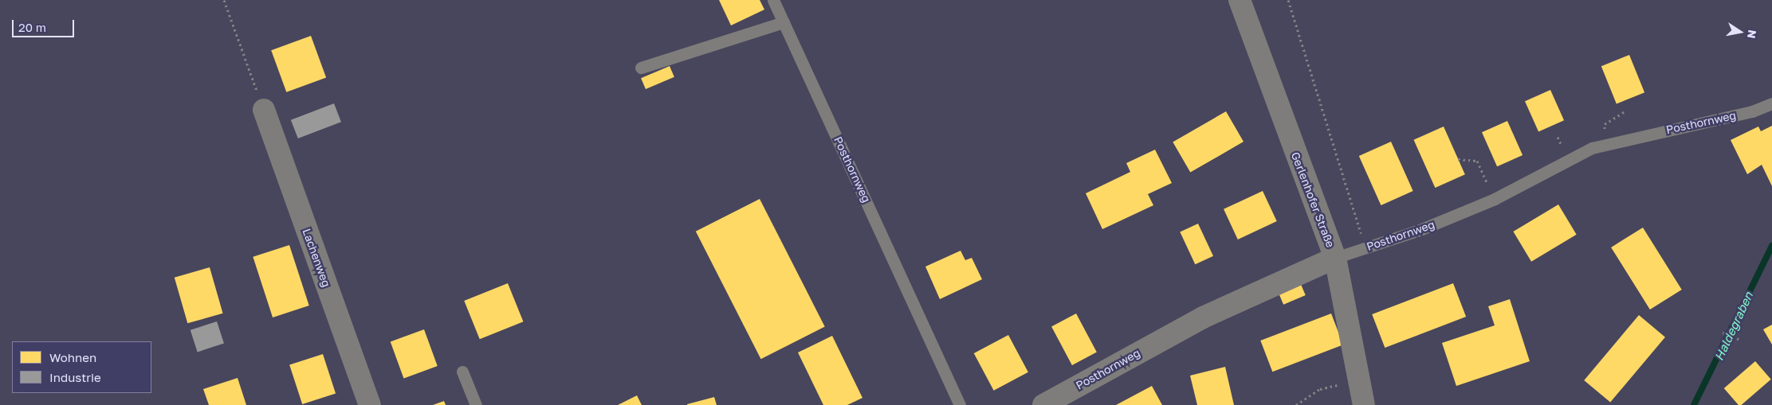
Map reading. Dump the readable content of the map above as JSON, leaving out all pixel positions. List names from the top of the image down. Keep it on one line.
{"streets":{"street":["Posthornweg","Gerlenhofer Straße","Lachenweg"]},"crossings":[["Posthornweg","Gerlenhofer Straße"]],"water":["Haldegraben"],"legend":["Wohnen","Industrie"],"scale_bar":"20 m","north":"right"}
